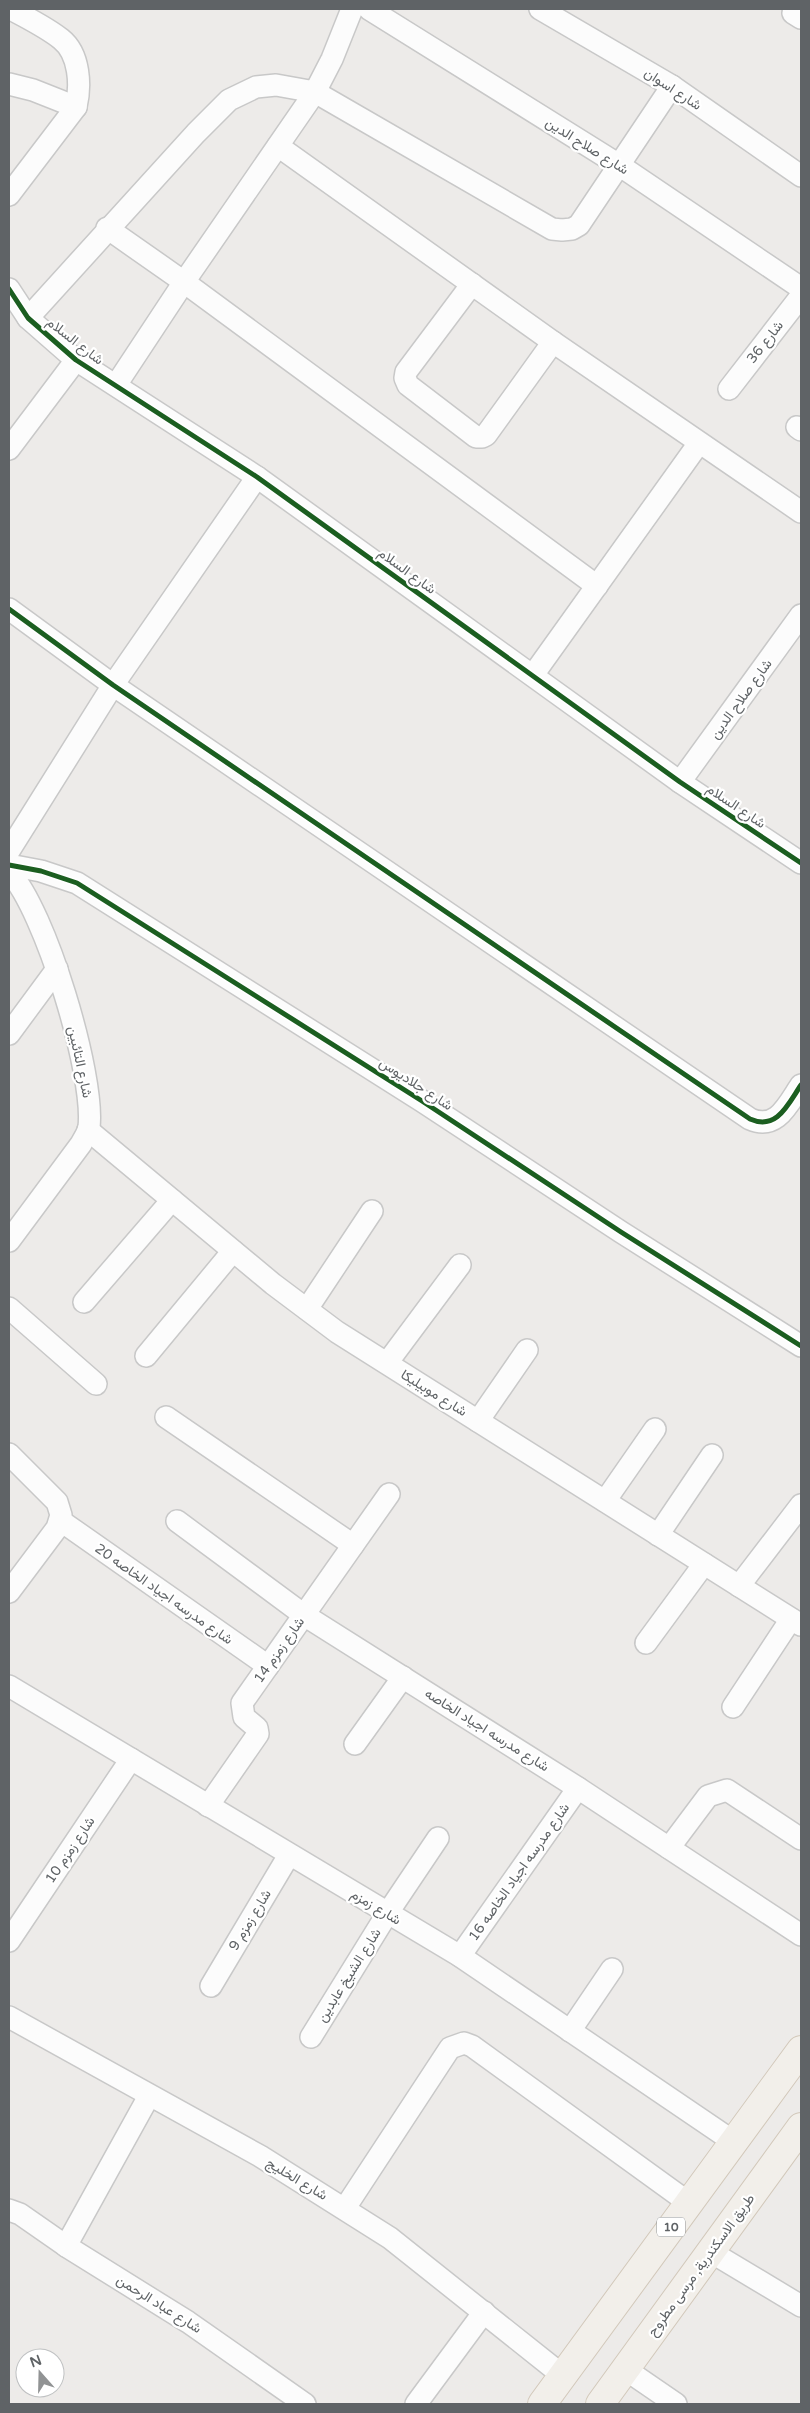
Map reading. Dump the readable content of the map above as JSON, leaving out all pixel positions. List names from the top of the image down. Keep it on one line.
{"streets":{"main road":["10","طريق الاسكندرية, مرسى مطروح"],"street":["شارع اسوان","شارع صلاح الدين","شارع السلام","شارع 36","شارع التائبين","شارع جلاديوس","شارع موبيليكا","شارع مدرسه اجياد الخاصه 20","شارع زمزم 14","شارع مدرسه اجياد الخاصه","شارع زمزم 10","شارع مدرسه اجياد الخاصه 16","شارع زمزم","شارع زمزم 9","شارع الشيخ عابدين","شارع الخليج","شارع عباد الرحمن"]},"crossings":[["شارع صلاح الدين","شارع السلام"],["شارع التائبين","شارع موبيليكا"],["شارع مدرسه اجياد الخاصه 20","شارع زمزم 14"],["شارع زمزم 14","شارع مدرسه اجياد الخاصه"],["شارع زمزم 14","شارع زمزم"],["شارع مدرسه اجياد الخاصه","شارع مدرسه اجياد الخاصه 16"],["شارع زمزم 10","شارع زمزم"],["شارع مدرسه اجياد الخاصه 16","شارع زمزم"],["شارع زمزم","شارع زمزم 9"],["شارع زمزم","شارع الشيخ عابدين"],["شارع زمزم","10"],["شارع الخليج","10"]],"north":"top"}
